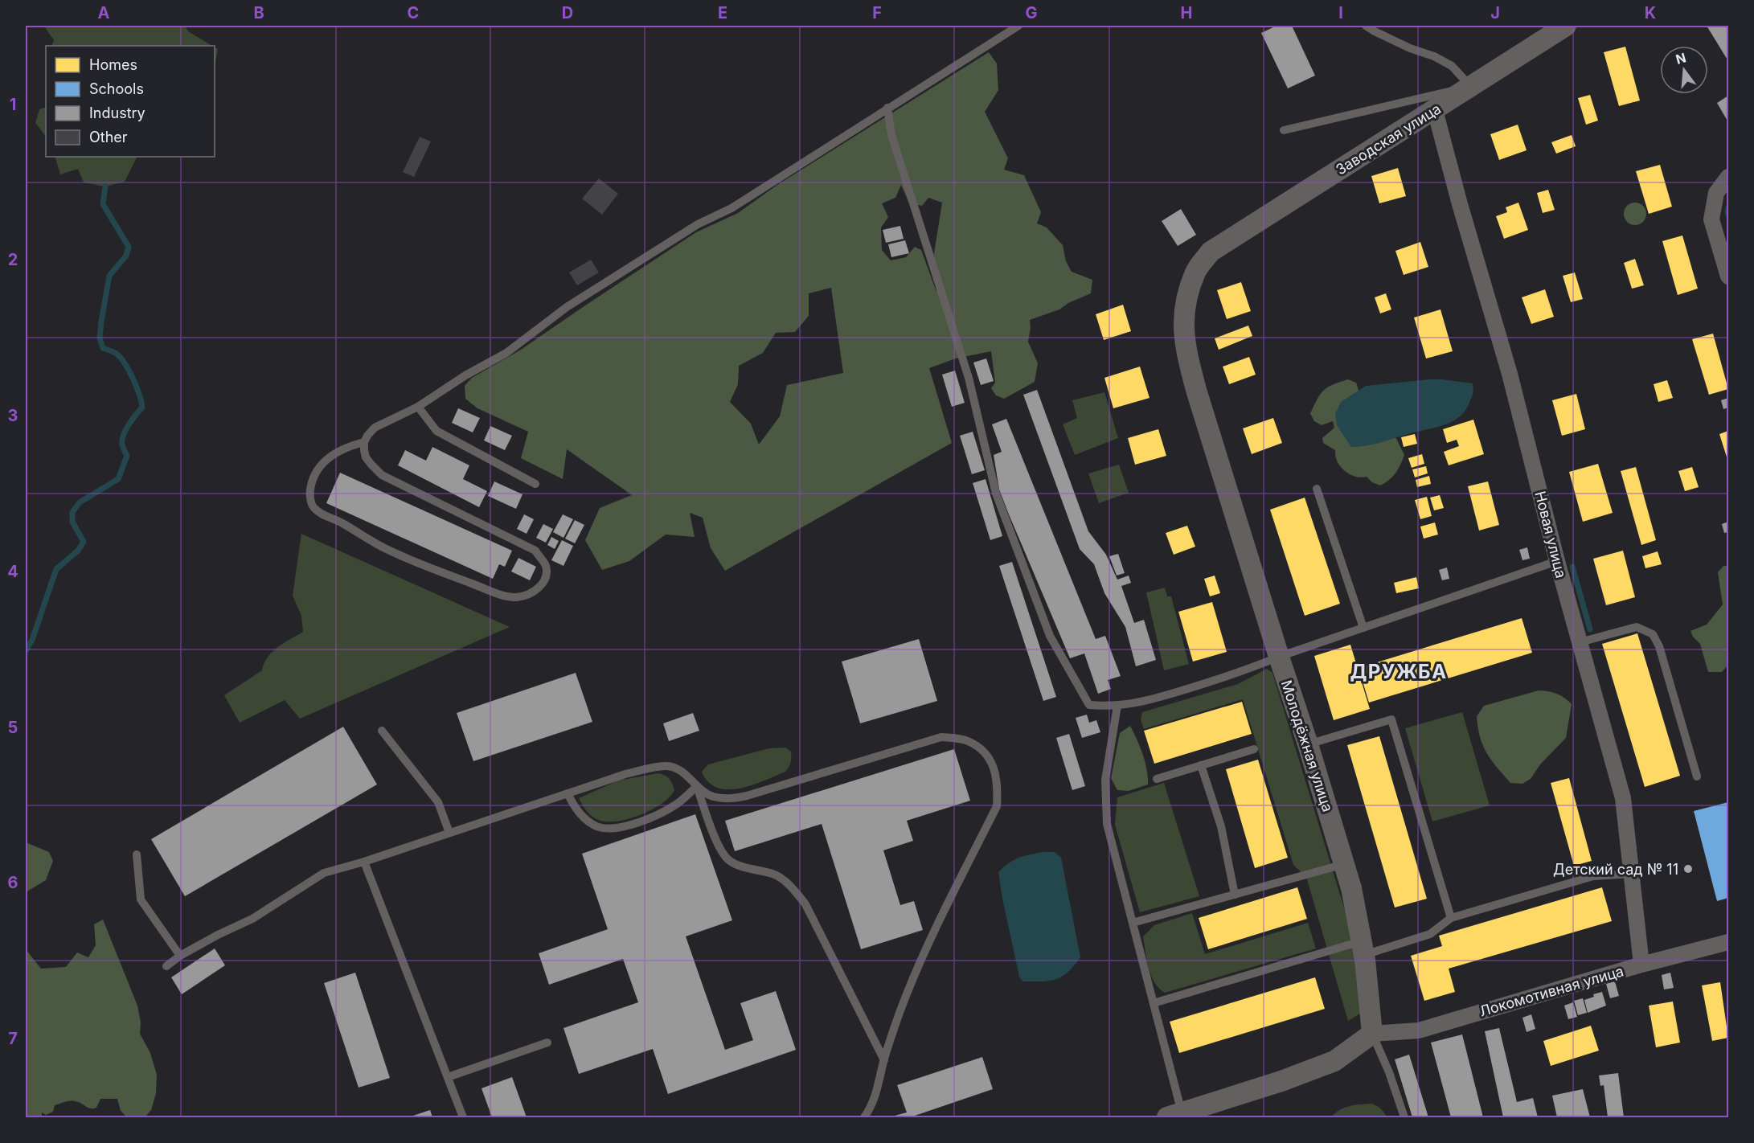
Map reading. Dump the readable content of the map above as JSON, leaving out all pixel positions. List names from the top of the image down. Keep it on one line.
{"streets":{"street":["Заводская улица","Новая улица","Молодёжная улица","Локомотивная улица"]},"crossings":[["Заводская улица","Новая улица"],["Заводская улица","Молодёжная улица"],["Новая улица","Локомотивная улица"],["Молодёжная улица","Локомотивная улица"]],"districts":["ДРУЖБА"],"places":["Детский сад № 11"],"legend":["Homes","Schools","Industry","Other"],"north":"top","grid":{"columns":["A","B","C","D","E","F","G","H","I","J","K"],"rows":["1","2","3","4","5","6","7"]}}
